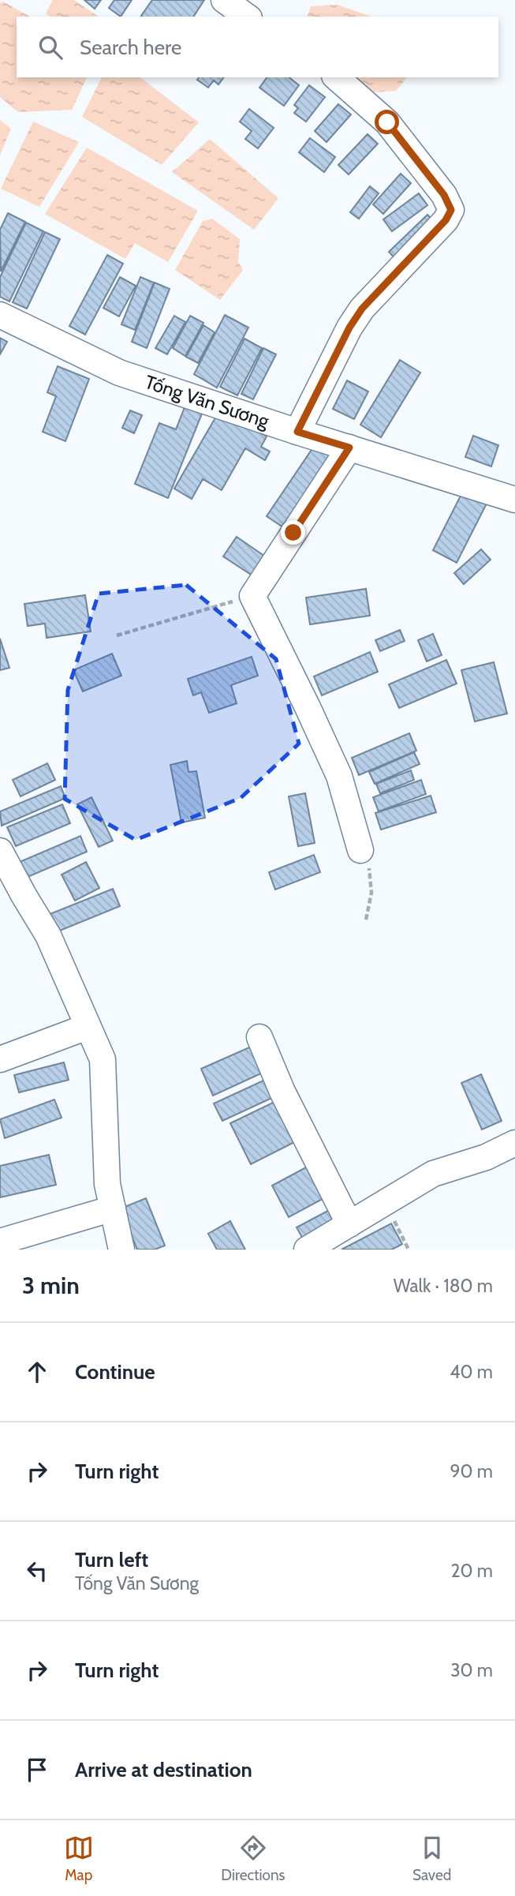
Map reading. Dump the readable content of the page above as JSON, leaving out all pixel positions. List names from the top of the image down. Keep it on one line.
{"streets":{"street":["Tống Văn Sương"]},"page":{"search":"Search here","heading":["3 min","Walk · 180 m"],"list":[["Continue","40 m"],["Turn right","90 m"],["Turn left","Tống Văn Sương","20 m"],["Turn right","30 m"],"Arrive at destination"],"nav":["Map","Directions","Saved"]}}
